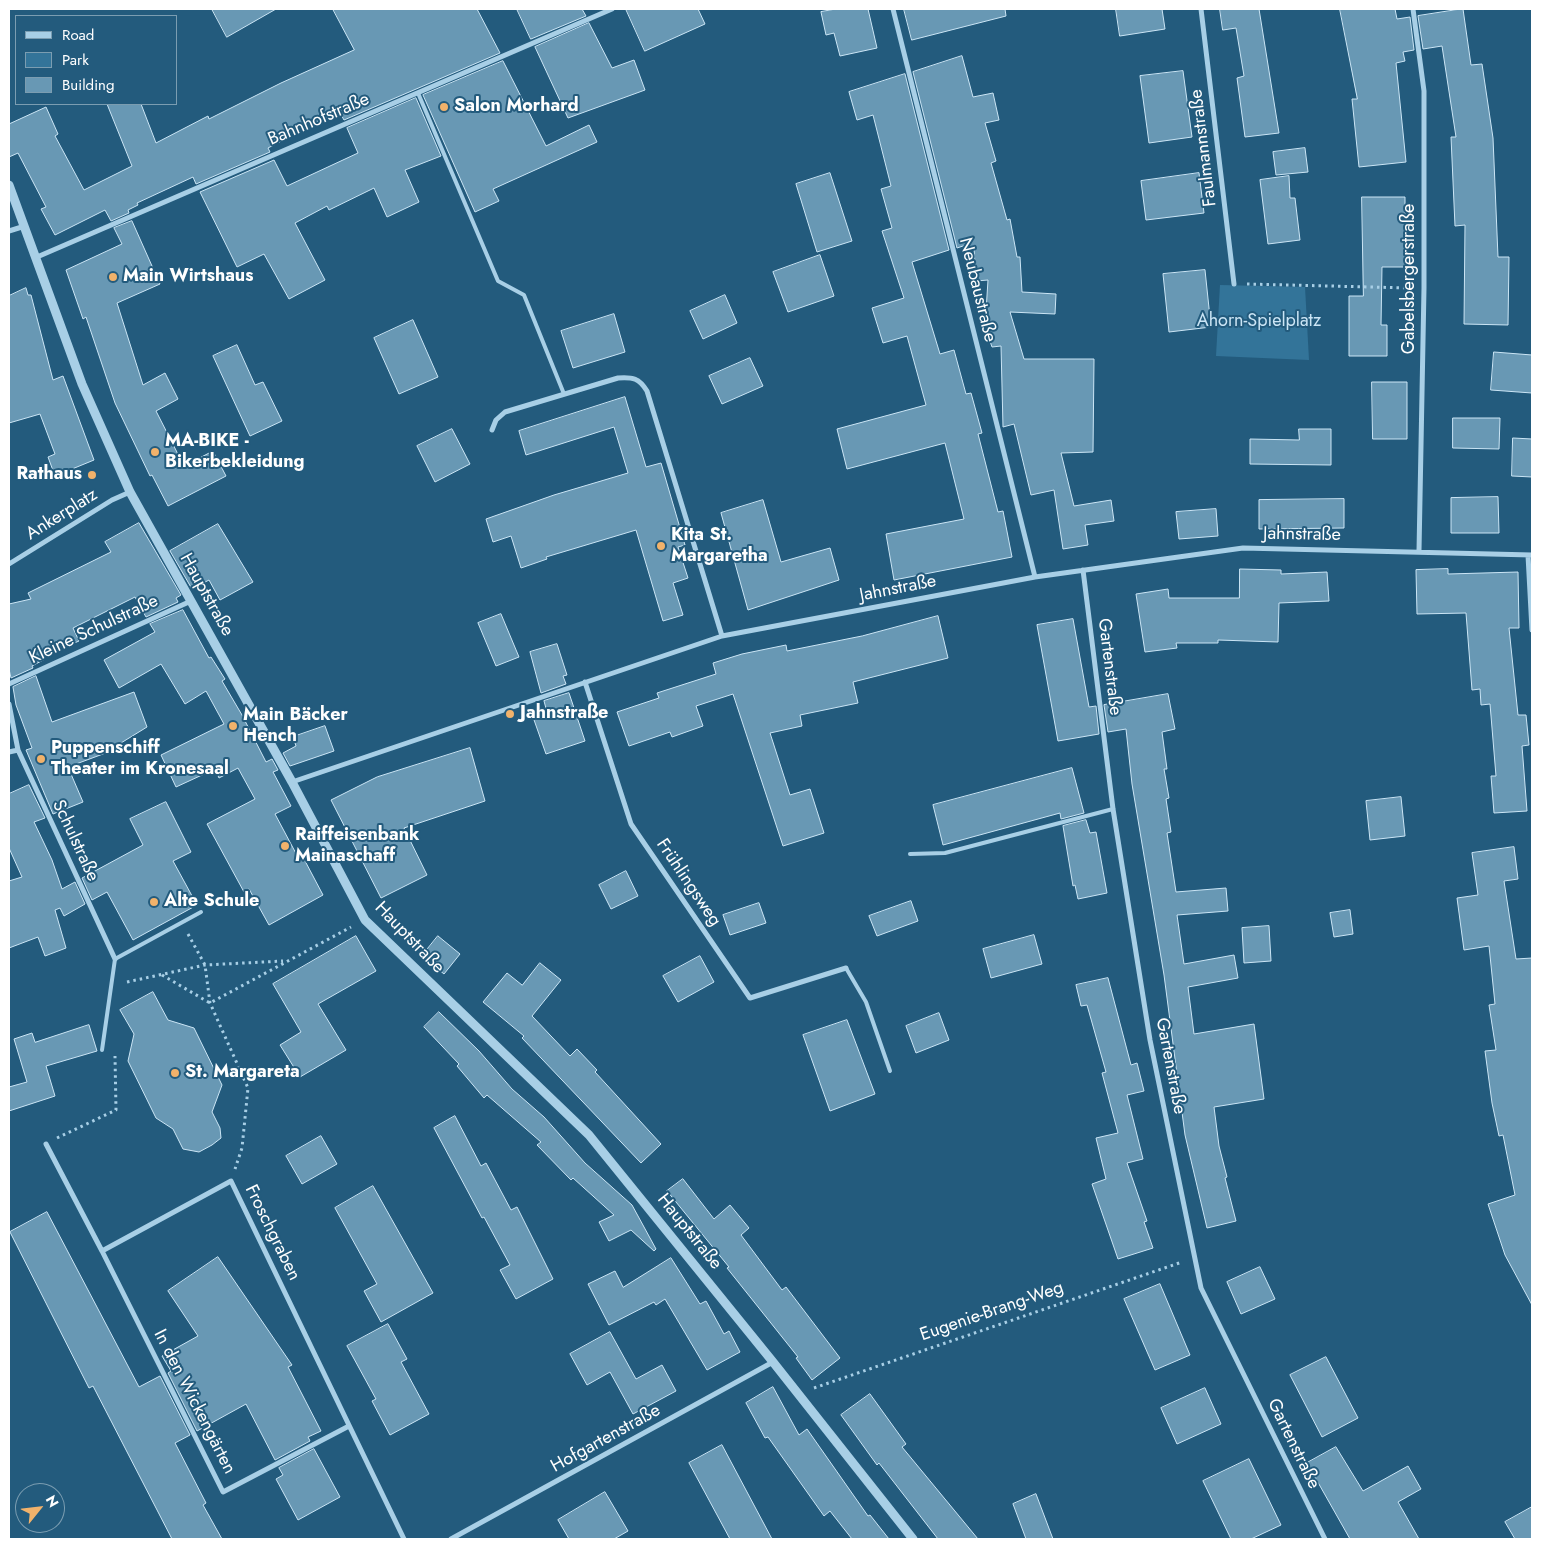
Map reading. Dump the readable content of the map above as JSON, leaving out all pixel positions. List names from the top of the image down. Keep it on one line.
{"streets":{"street":["Bahnhofstraße","Faulmannstraße","Gabelsbergerstraße","Neubaustraße","Ankerplatz","Jahnstraße","Hauptstraße","Kleine Schulstraße","Gartenstraße","Schulstraße","Frühlingsweg","Froschgraben","In den Wickengärten","Hofgartenstraße"],"path":["Eugenie-Brang-Weg"]},"crossings":[["Bahnhofstraße","Hauptstraße"],["Gabelsbergerstraße","Jahnstraße"],["Neubaustraße","Jahnstraße"],["Ankerplatz","Hauptstraße"],["Jahnstraße","Hauptstraße"],["Jahnstraße","Gartenstraße"],["Jahnstraße","Frühlingsweg"],["Hauptstraße","Kleine Schulstraße"],["Hauptstraße","Eugenie-Brang-Weg"],["Hauptstraße","Hofgartenstraße"],["Gartenstraße","Eugenie-Brang-Weg"],["Froschgraben","In den Wickengärten"]],"parks":["Ahorn-Spielplatz"],"places":["Salon Morhard","Main Wirtshaus","MA-BIKE - Bikerbekleidung","Rathaus","Kita St. Margaretha","Jahnstraße","Main Bäcker Hench","Puppenschiff Theater im Kronesaal","Raiffeisenbank Mainaschaff","Alte Schule","St. Margareta"],"legend":["Road","Park","Building"],"north":"top right"}
